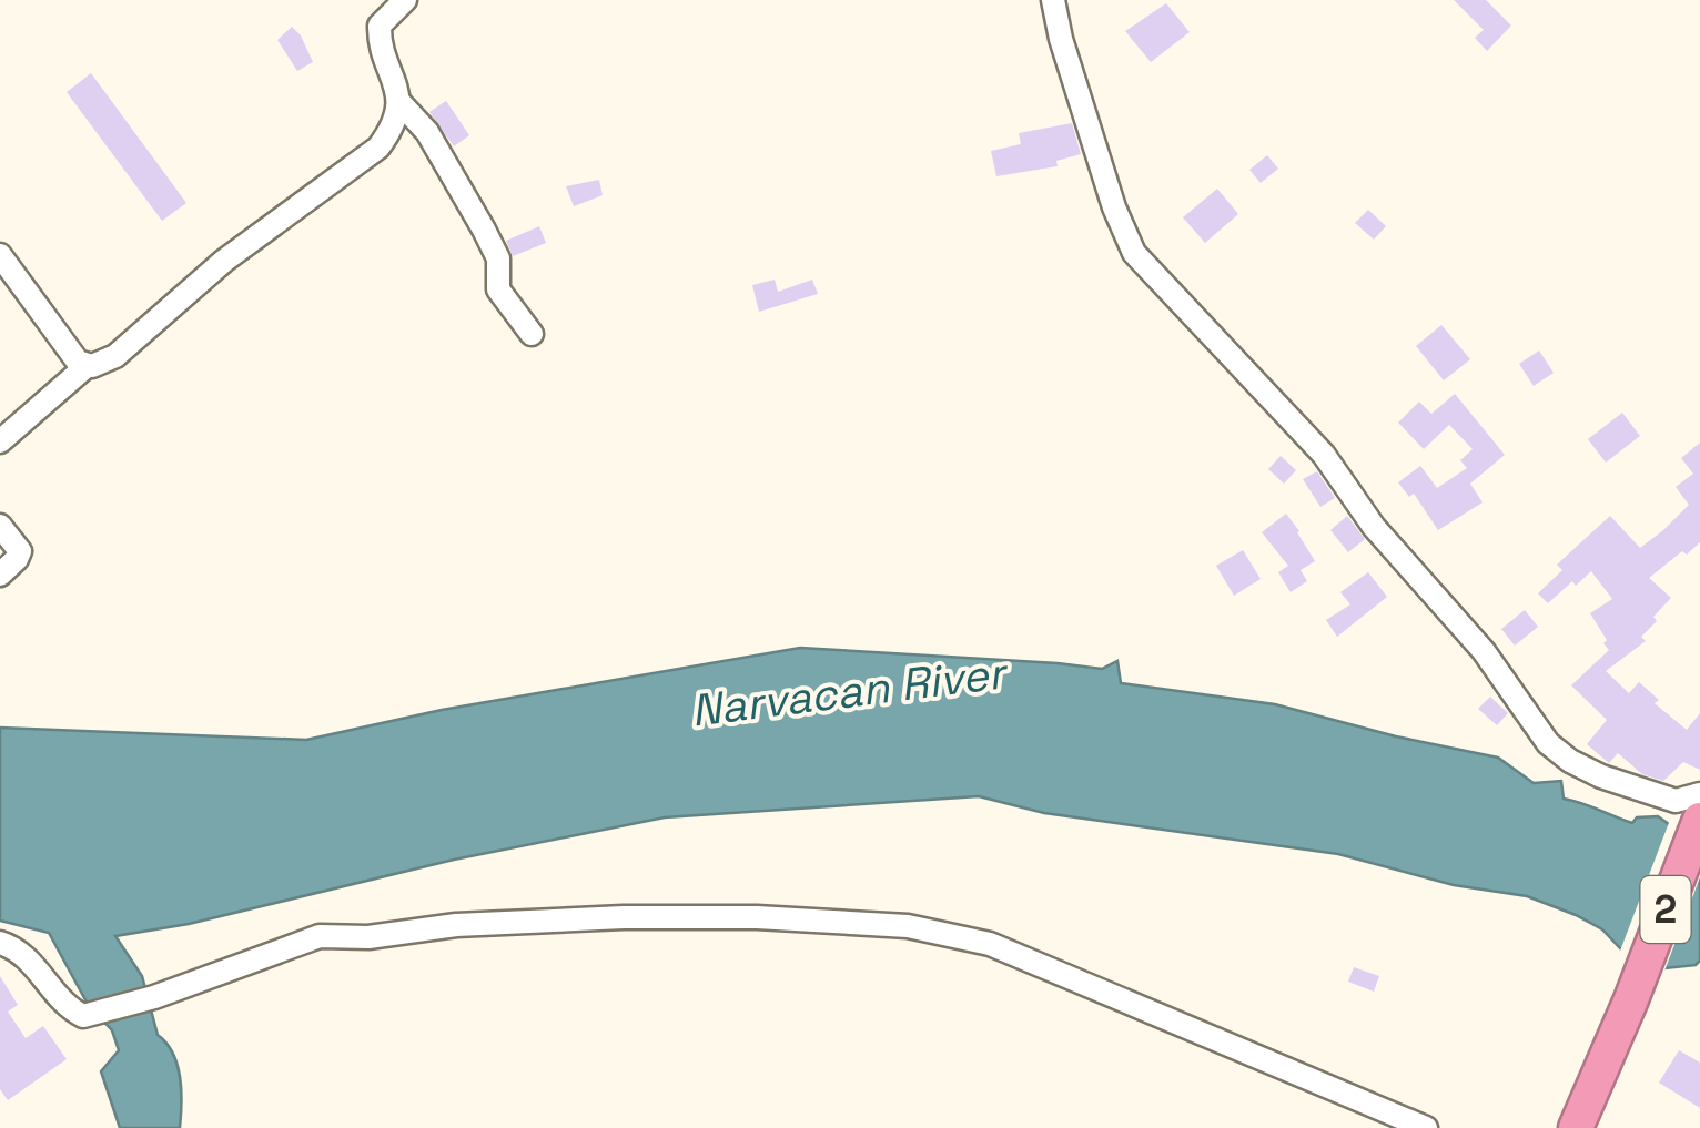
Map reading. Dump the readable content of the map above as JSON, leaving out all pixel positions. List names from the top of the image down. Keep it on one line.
{"streets":{"highway":["2"]},"water":["Narvacan River"]}
